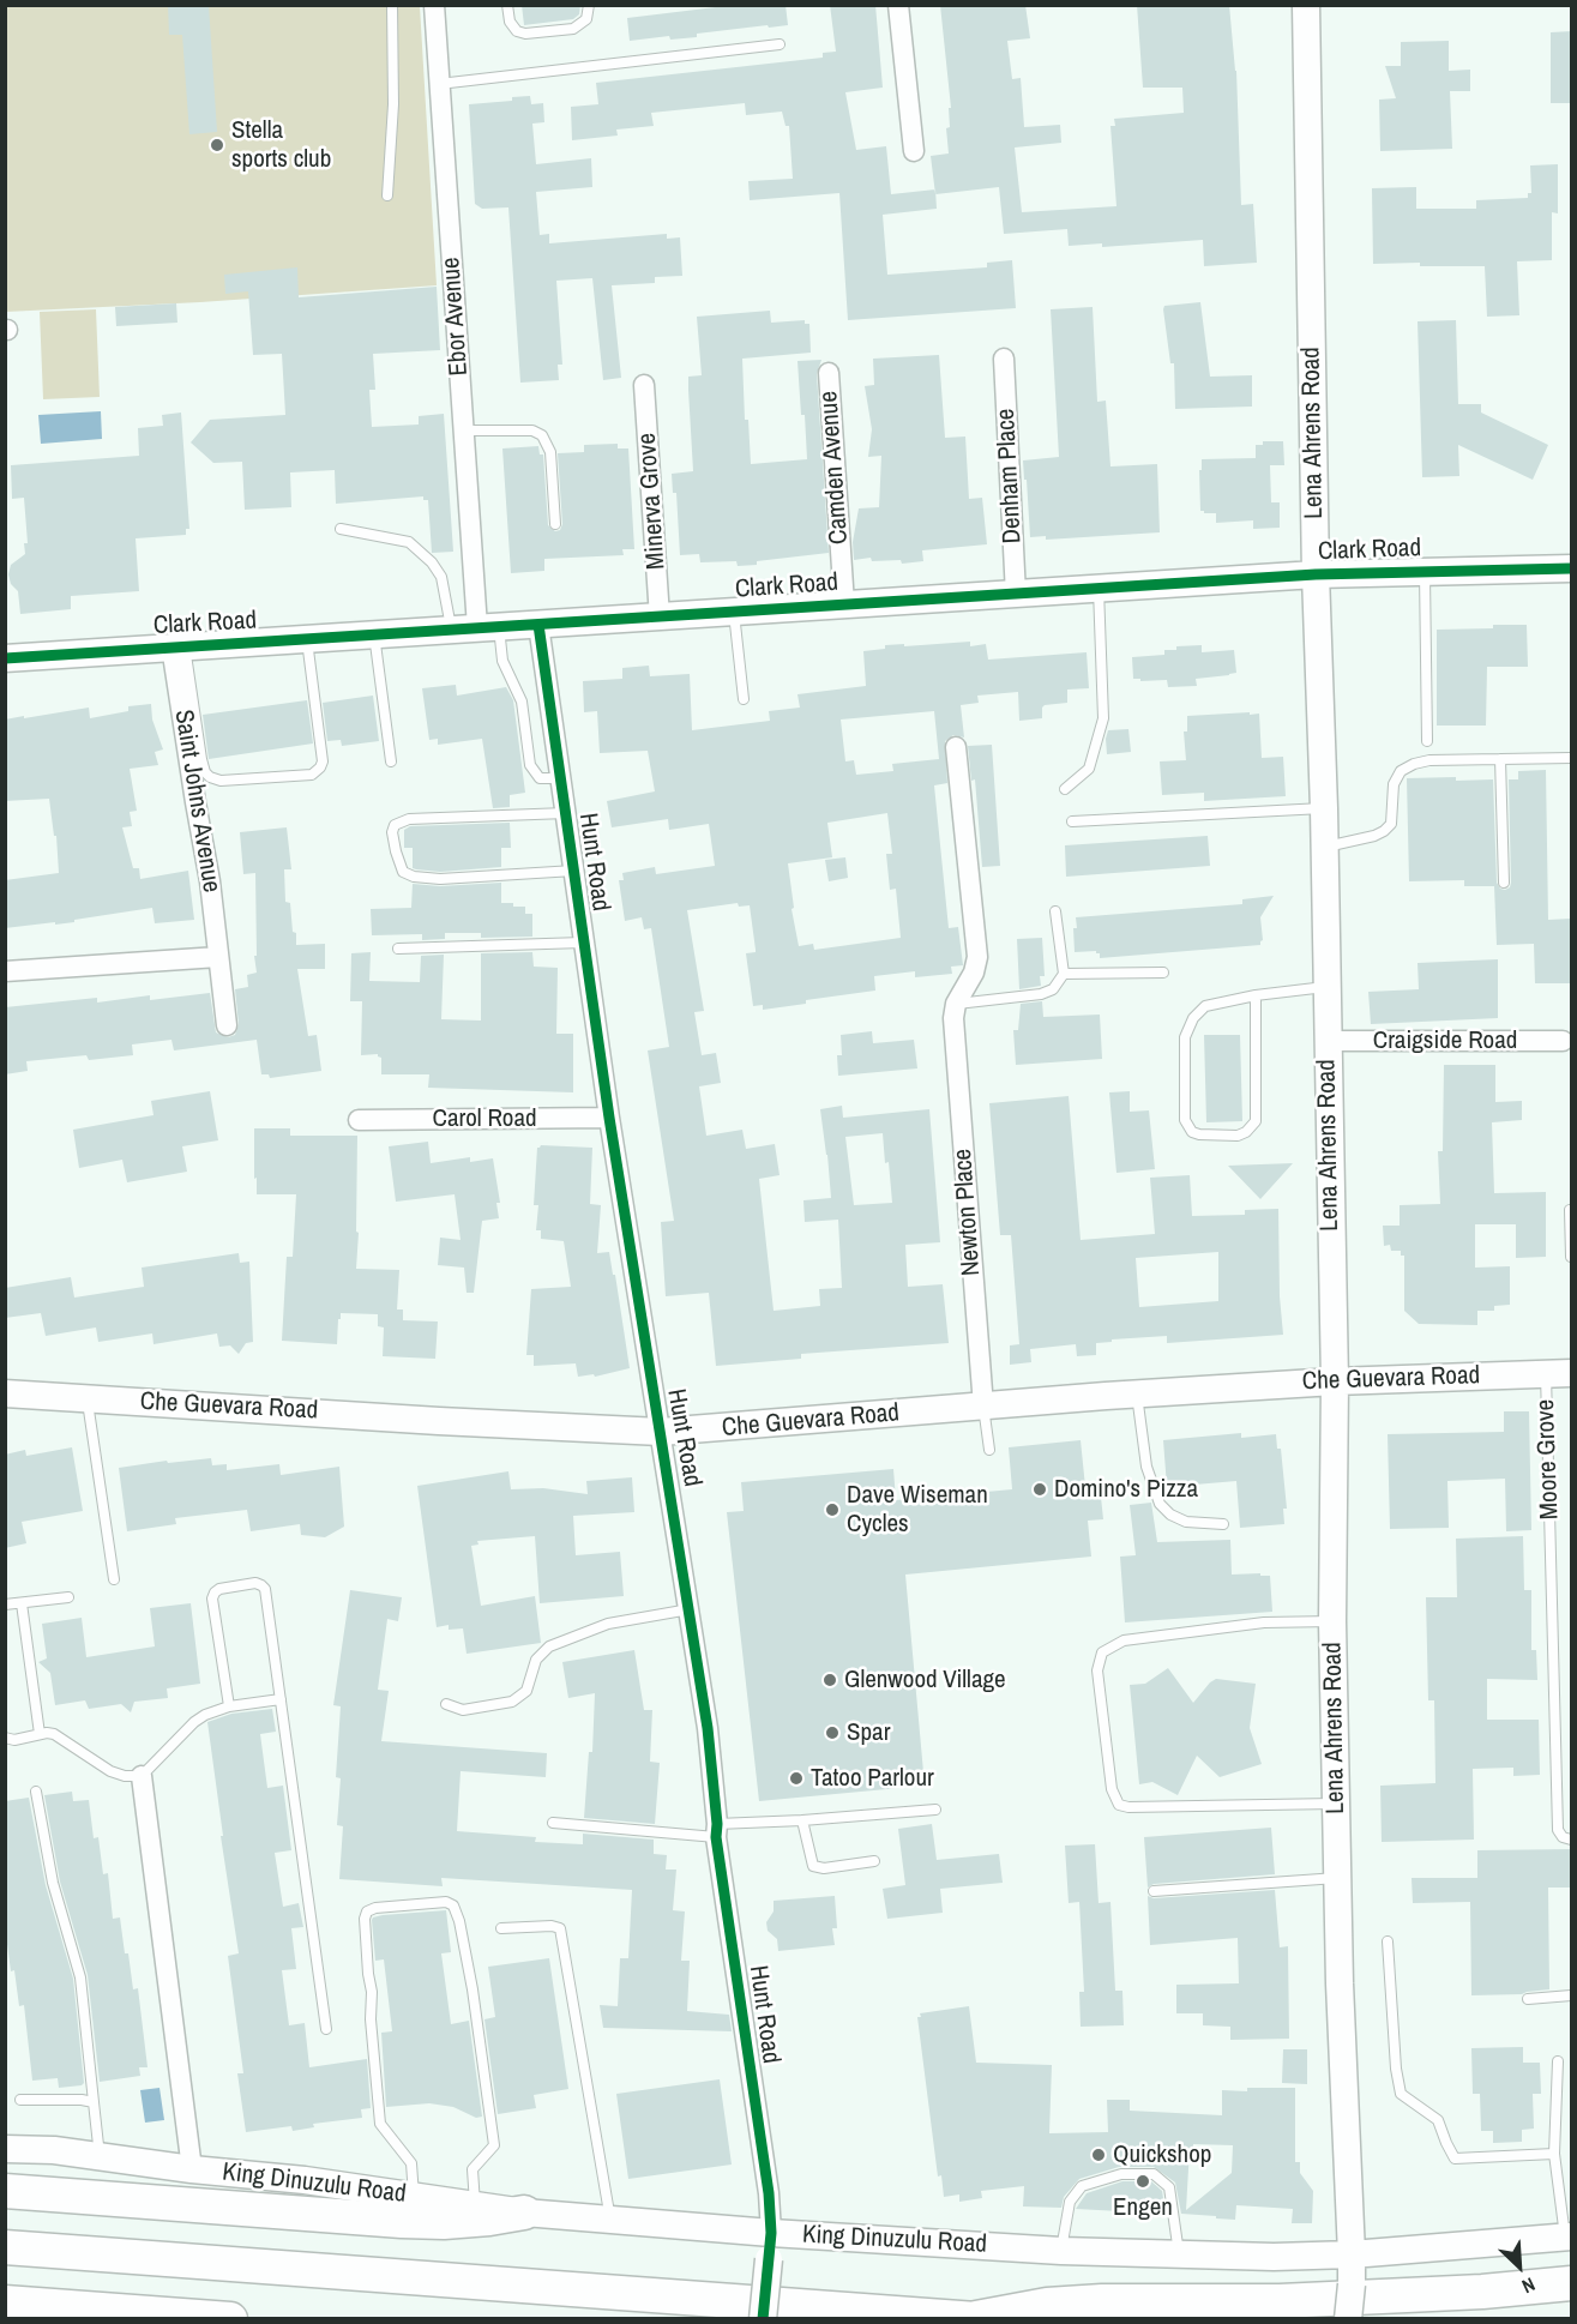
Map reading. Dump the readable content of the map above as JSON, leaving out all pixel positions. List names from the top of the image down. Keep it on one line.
{"streets":{"main road":["Lena Ahrens Road","Clark Road","Che Guevara Road","King Dinuzulu Road"],"street":["Ebor Avenue","Camden Avenue","Denham Place","Minerva Grove","Saint Johns Avenue","Hunt Road","Craigside Road","Carol Road","Newton Place"],"lane":["Moore Grove"]},"crossings":[["Ebor Avenue","Clark Road"],["Lena Ahrens Road","Clark Road"],["Lena Ahrens Road","Craigside Road"],["Lena Ahrens Road","Che Guevara Road"],["Lena Ahrens Road","King Dinuzulu Road"],["Camden Avenue","Clark Road"],["Denham Place","Clark Road"],["Minerva Grove","Clark Road"],["Clark Road","Saint Johns Avenue"],["Clark Road","Hunt Road"],["Hunt Road","Carol Road"],["Hunt Road","Che Guevara Road"],["Hunt Road","King Dinuzulu Road"],["Newton Place","Che Guevara Road"],["Che Guevara Road","Moore Grove"]],"places":["Stella sports club","Domino's Pizza","Dave Wiseman Cycles","Glenwood Village","Spar","Tatoo Parlour","Quickshop","Engen"],"north":"bottom right"}
